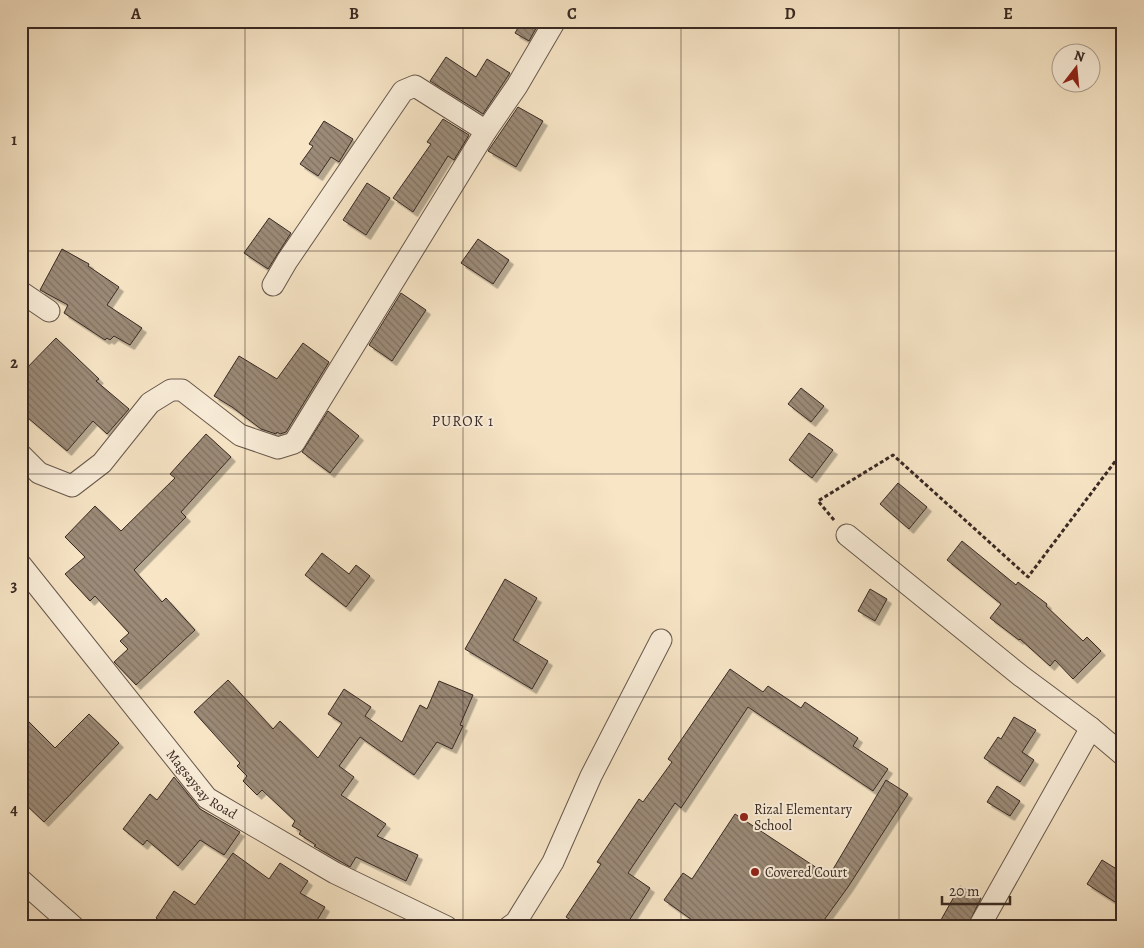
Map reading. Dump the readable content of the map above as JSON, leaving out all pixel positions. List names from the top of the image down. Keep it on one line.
{"streets":{"street":["Magsaysay Road"]},"districts":["PUROK 1"],"places":["Rizal Elementary School","Covered Court"],"scale_bar":"20 m","north":"top","grid":{"columns":["A","B","C","D","E"],"rows":["1","2","3","4"]}}
